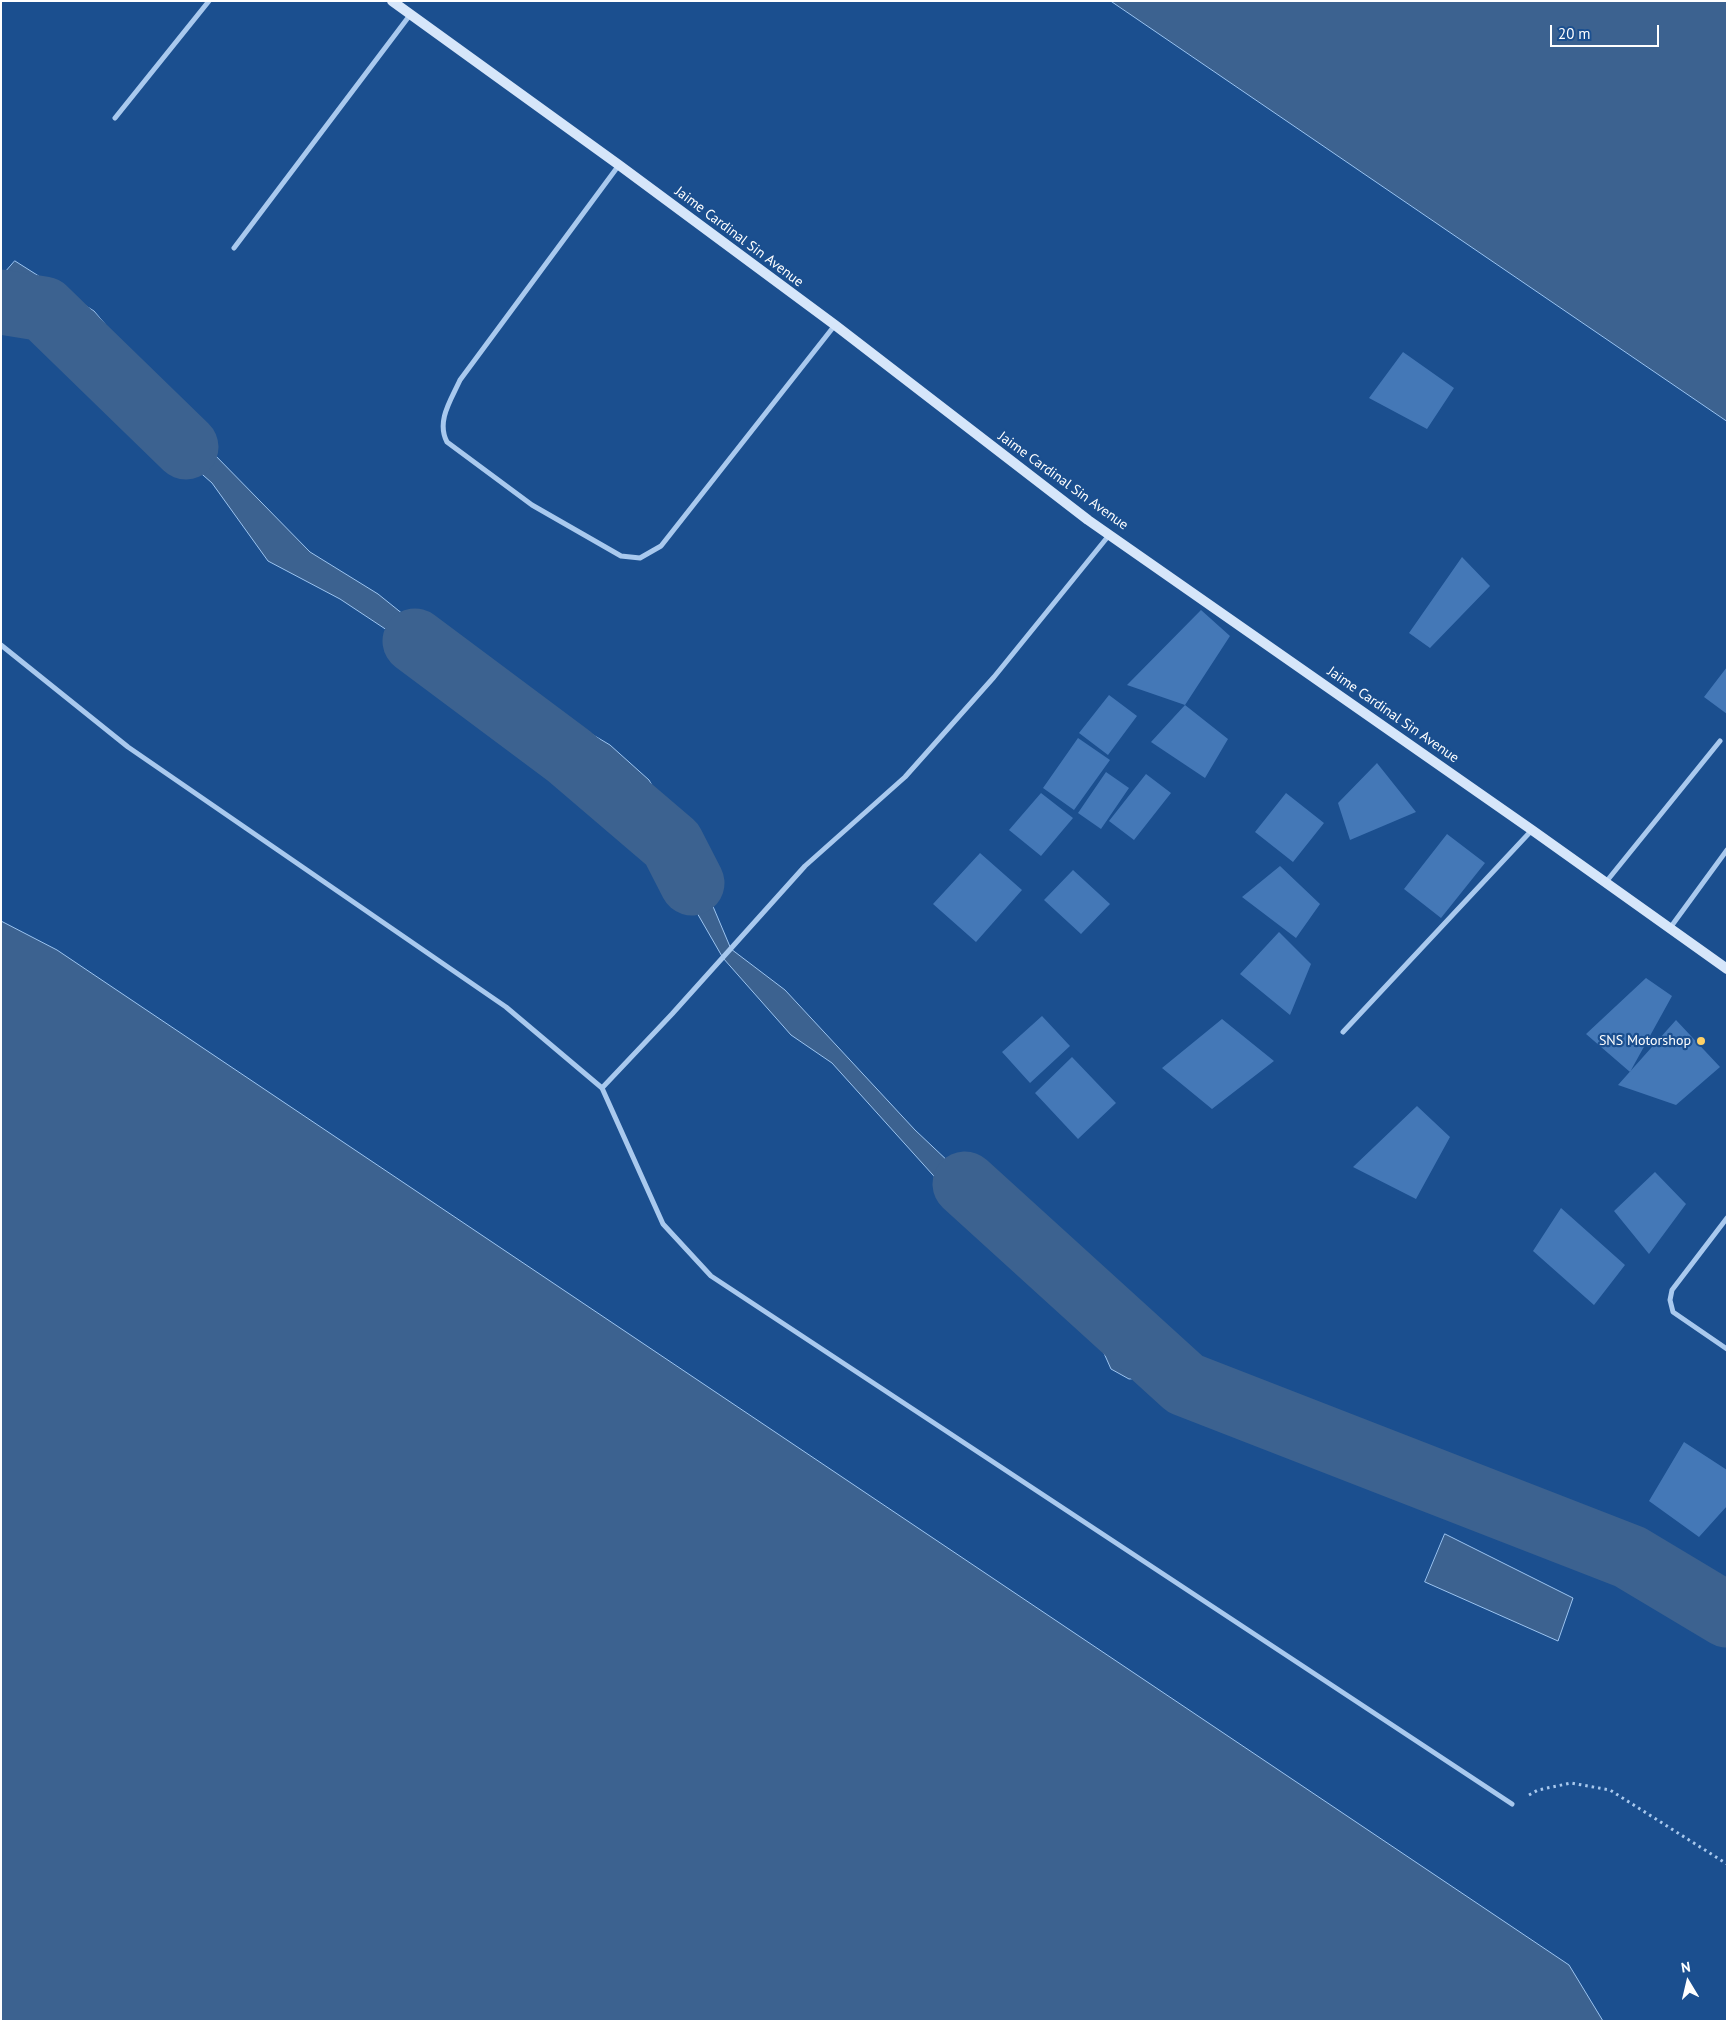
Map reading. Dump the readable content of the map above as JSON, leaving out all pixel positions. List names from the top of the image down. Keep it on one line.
{"streets":{"main road":["Jaime Cardinal Sin Avenue"]},"places":["SNS Motorshop"],"scale_bar":"20 m","north":"top"}
